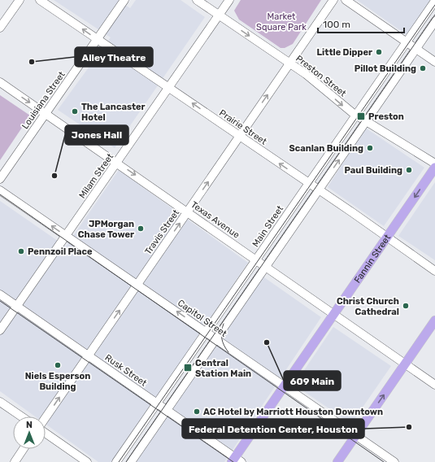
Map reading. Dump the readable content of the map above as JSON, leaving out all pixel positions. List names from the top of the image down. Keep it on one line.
{"streets":{"main road":["Preston Street","Louisiana Street","Prairie Street","Milam Street","Texas Avenue","Main Street","Travis Street","Fannin Street","Capitol Street","Rusk Street"]},"crossings":[["Preston Street","Milam Street"],["Preston Street","Main Street"],["Preston Street","Travis Street"],["Louisiana Street","Prairie Street"],["Louisiana Street","Texas Avenue"],["Prairie Street","Milam Street"],["Prairie Street","Main Street"],["Prairie Street","Travis Street"],["Prairie Street","Fannin Street"],["Milam Street","Texas Avenue"],["Milam Street","Capitol Street"],["Milam Street","Rusk Street"],["Texas Avenue","Main Street"],["Texas Avenue","Travis Street"],["Texas Avenue","Fannin Street"],["Main Street","Capitol Street"],["Main Street","Rusk Street"],["Travis Street","Capitol Street"],["Travis Street","Rusk Street"],["Fannin Street","Capitol Street"],["Fannin Street","Rusk Street"]],"one_way":["Preston Street","Prairie Street","Travis Street"],"parks":["Market Square Park"],"places":{"other":["Little Dipper","Alley Theatre","Pillot Building","The Lancaster Hotel","Scanlan Building","Paul Building","Jones Hall","JPMorgan Chase Tower","Pennzoil Place","Christ Church Cathedral","609 Main","Niels Esperson Building","AC Hotel by Marriott Houston Downtown","Federal Detention Center, Houston"],"transit":["Preston","Central Station Main"]},"scale_bar":"100 m","north":"top"}
